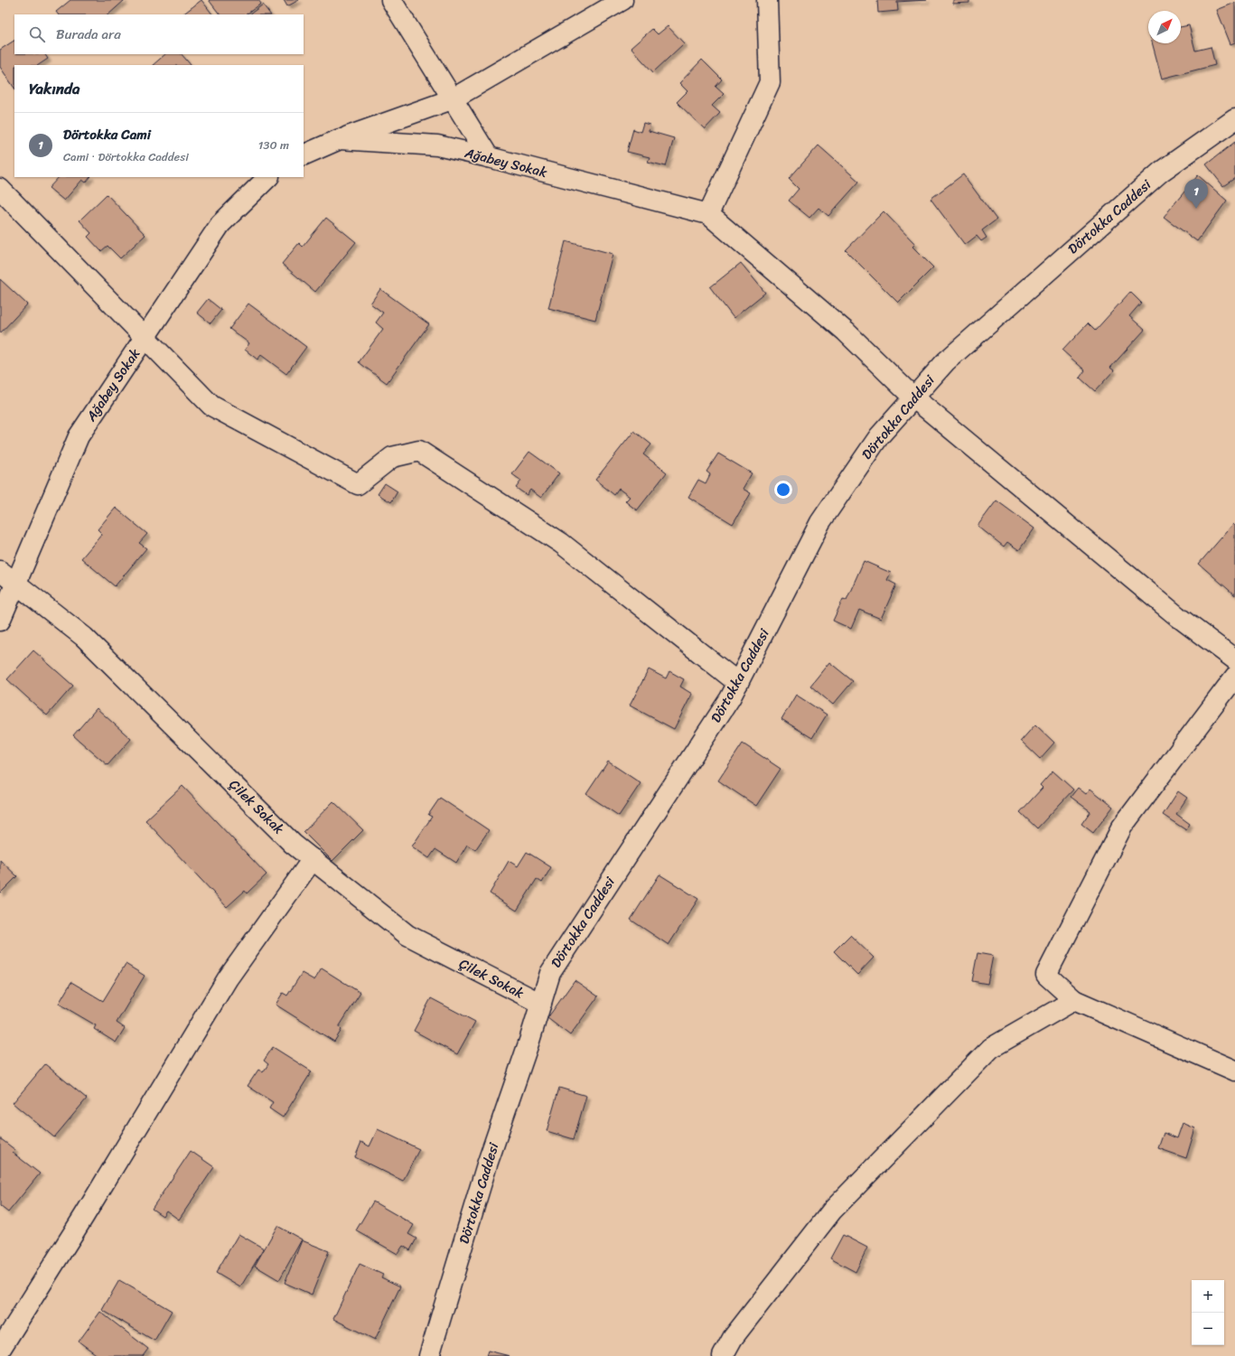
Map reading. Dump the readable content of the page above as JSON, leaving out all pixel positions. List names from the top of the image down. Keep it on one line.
{"streets":{"street":["Ağabey Sokak","Dörtokka Caddesi","Çilek Sokak"]},"crossings":[["Ağabey Sokak","Çilek Sokak"],["Dörtokka Caddesi","Çilek Sokak"]],"north":"top right","page":{"search":"Burada ara","heading":"Yakında","list":[{"mark":"1","name":"Dörtokka Cami","note":"Cami · Dörtokka Caddesi","value":"130 m"}],"pins":"1","map_buttons":["+","−"]}}
